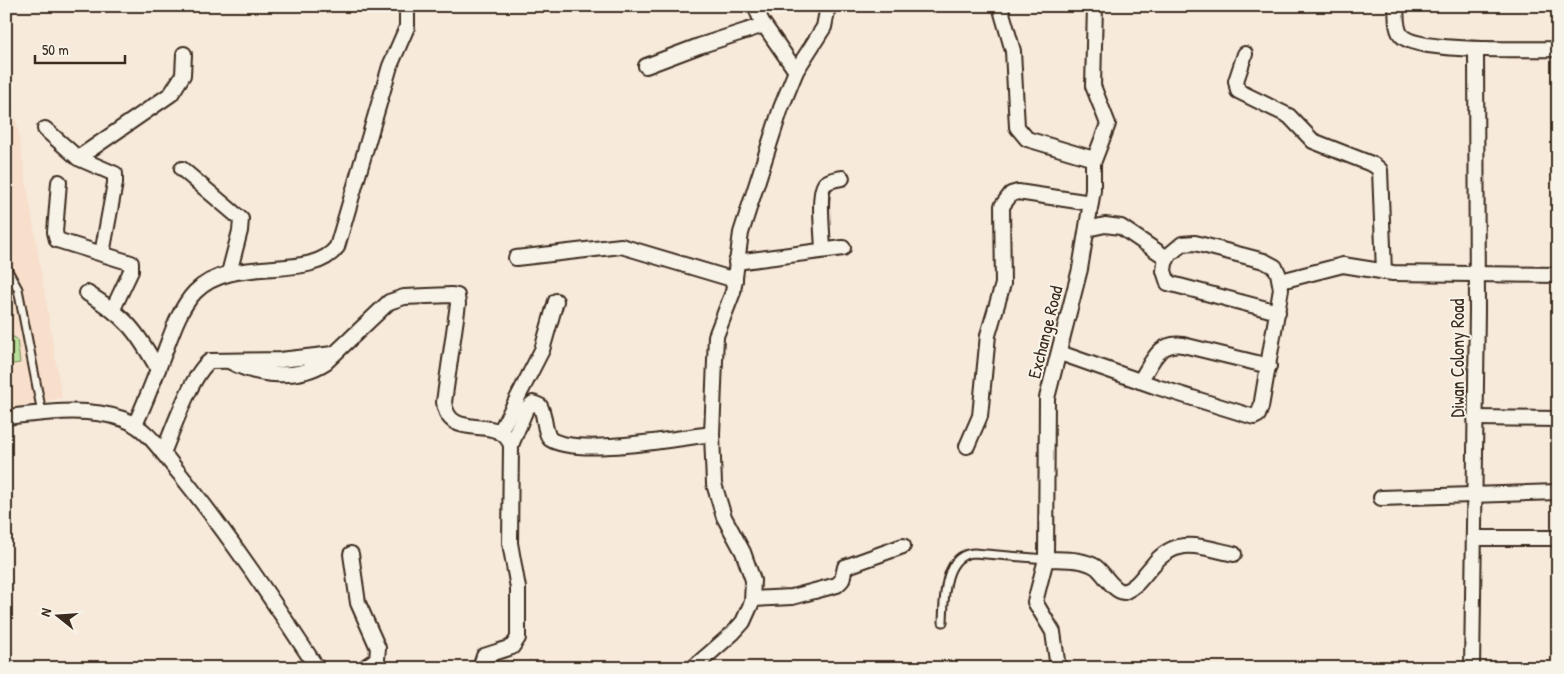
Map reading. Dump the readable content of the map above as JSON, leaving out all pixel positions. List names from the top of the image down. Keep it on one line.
{"streets":{"street":["Exchange Road","Diwan Colony Road"]},"scale_bar":"50 m","north":"left"}
